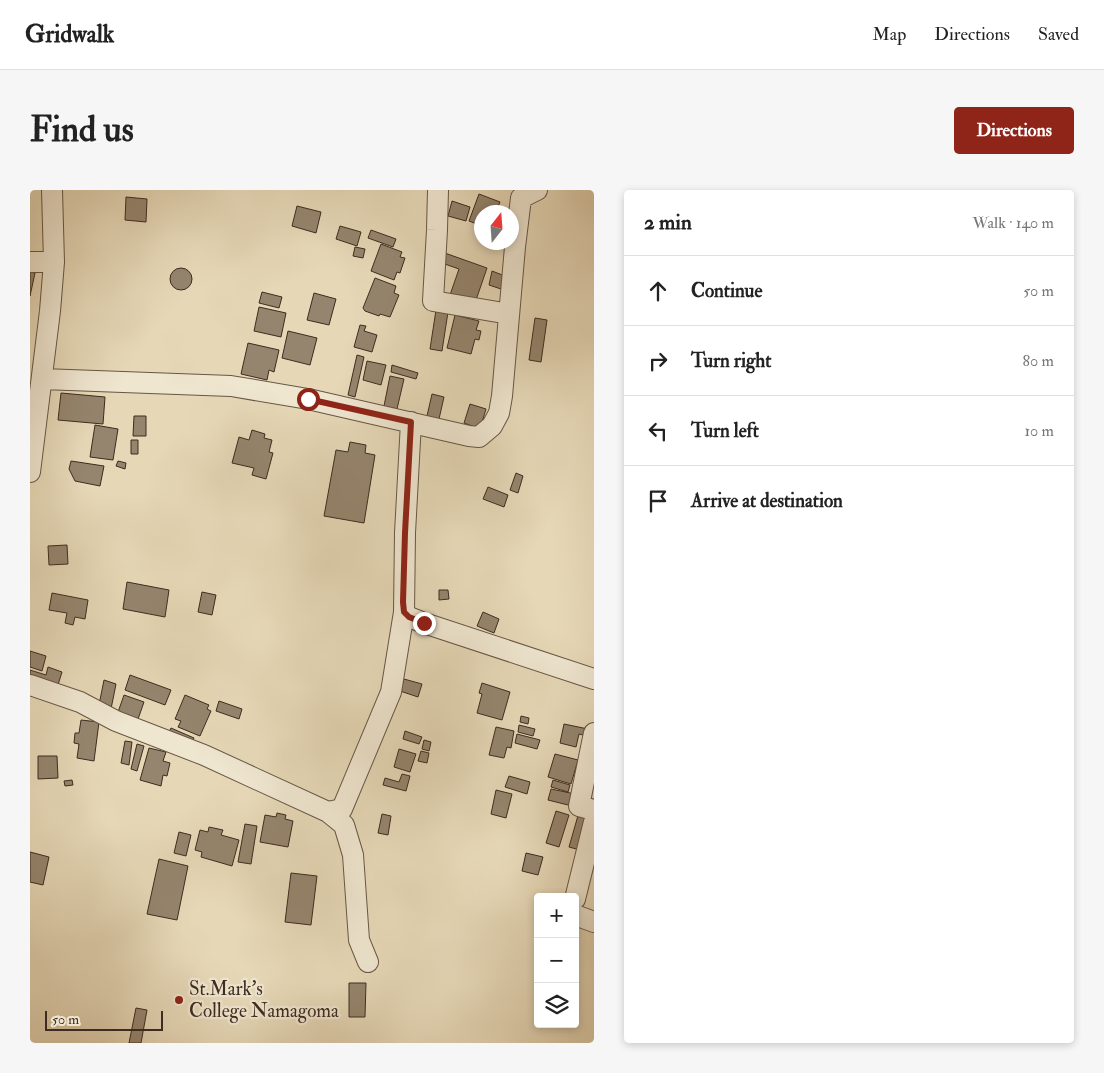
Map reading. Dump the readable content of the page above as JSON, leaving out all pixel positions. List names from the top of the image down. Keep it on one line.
{"places":["St.Mark's College Namagoma"],"scale_bar":"50 m","north":"top","page":{"header":"Gridwalk","nav":["Map","Directions","Saved"],"buttons":"Directions","title":"Find us","heading":["2 min","Walk · 140 m"],"list":[["Continue","50 m"],["Turn right","80 m"],["Turn left","10 m"],"Arrive at destination"],"map_buttons":["+","−"],"scale":"50 m"}}
